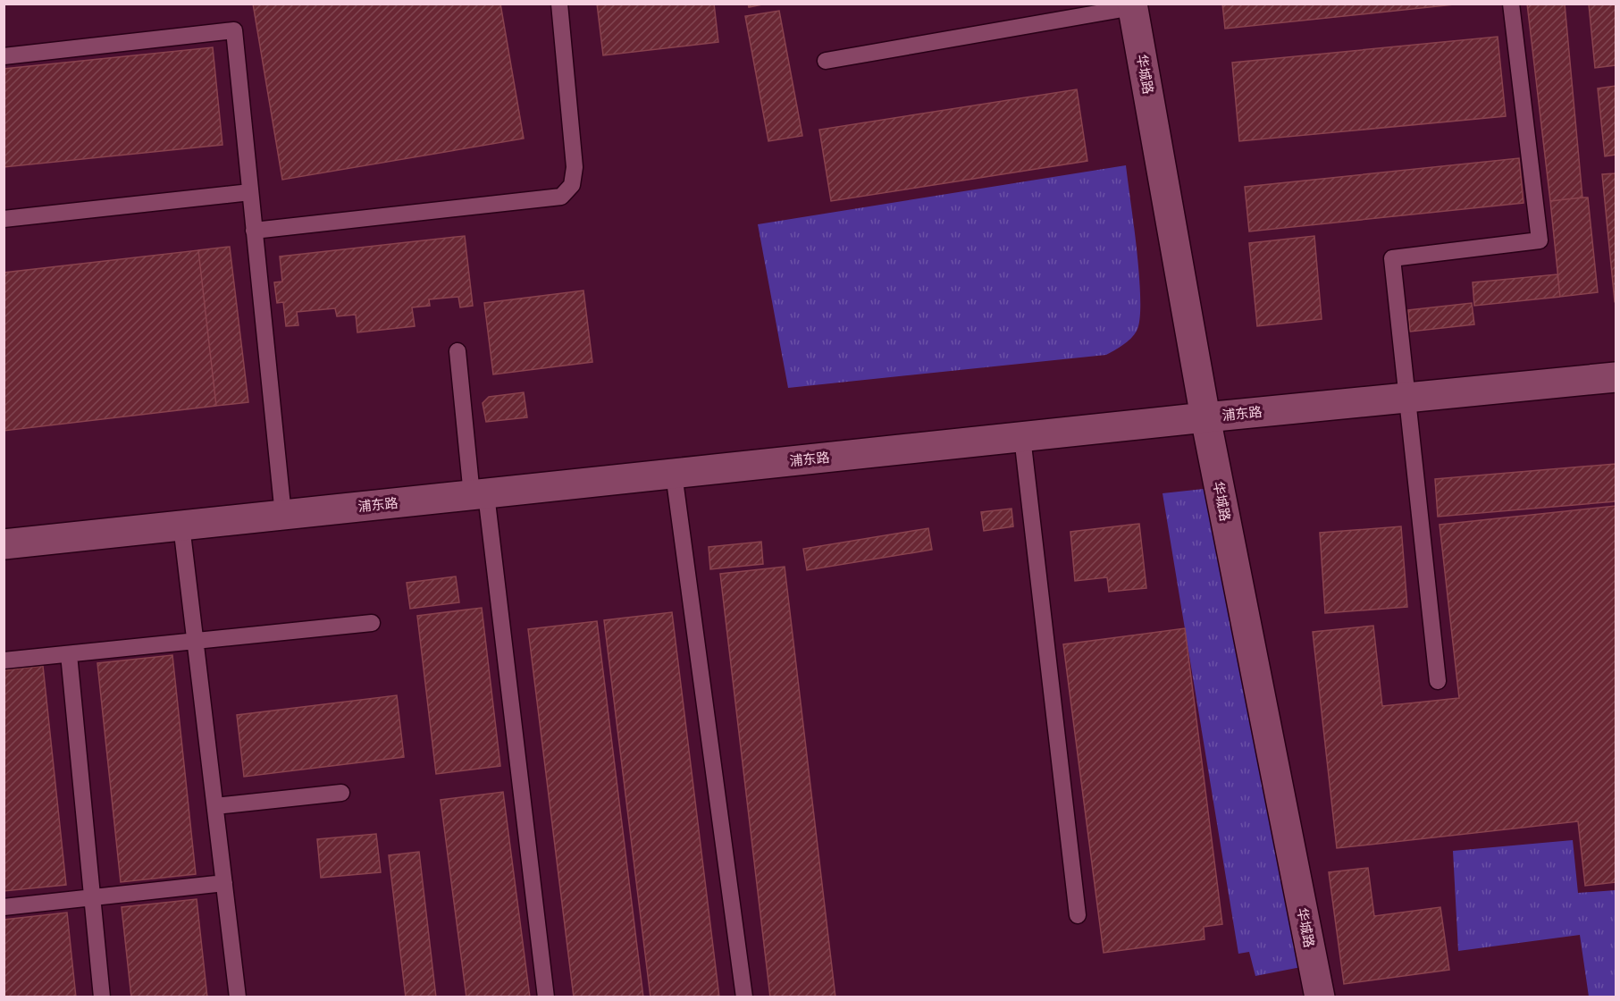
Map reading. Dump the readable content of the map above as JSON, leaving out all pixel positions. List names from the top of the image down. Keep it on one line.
{"streets":{"street":["华城路","浦东路"]},"crossings":[["华城路","浦东路"]]}
